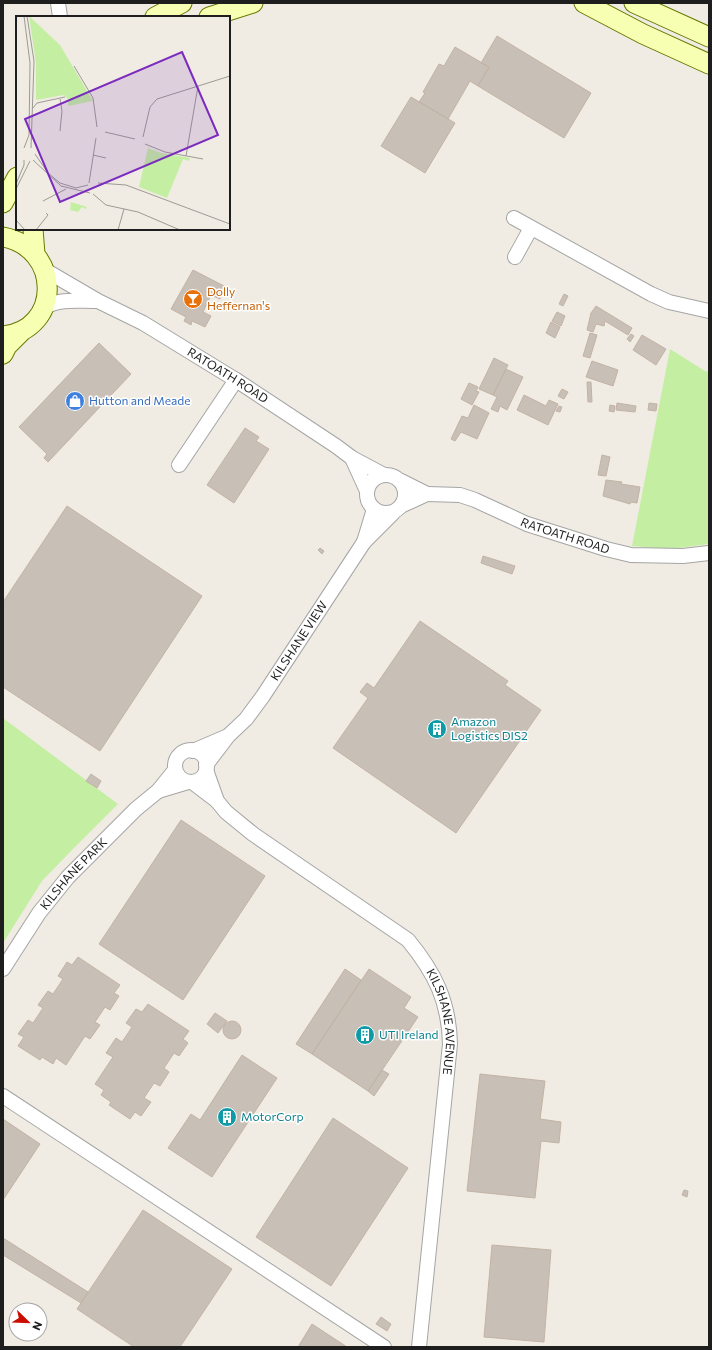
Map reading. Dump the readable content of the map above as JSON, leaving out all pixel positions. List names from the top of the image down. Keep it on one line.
{"streets":{"street":["RATOATH ROAD","KILSHANE VIEW","KILSHANE PARK","KILSHANE AVENUE"]},"crossings":[["RATOATH ROAD","KILSHANE VIEW"],["KILSHANE VIEW","KILSHANE PARK"],["KILSHANE VIEW","KILSHANE AVENUE"],["KILSHANE PARK","KILSHANE AVENUE"]],"places":{"bar":["Dolly Heffernan's"],"shop":["Hutton and Meade"],"building":["Amazon Logistics DIS2","UTI Ireland","MotorCorp"]},"north":"bottom right"}
